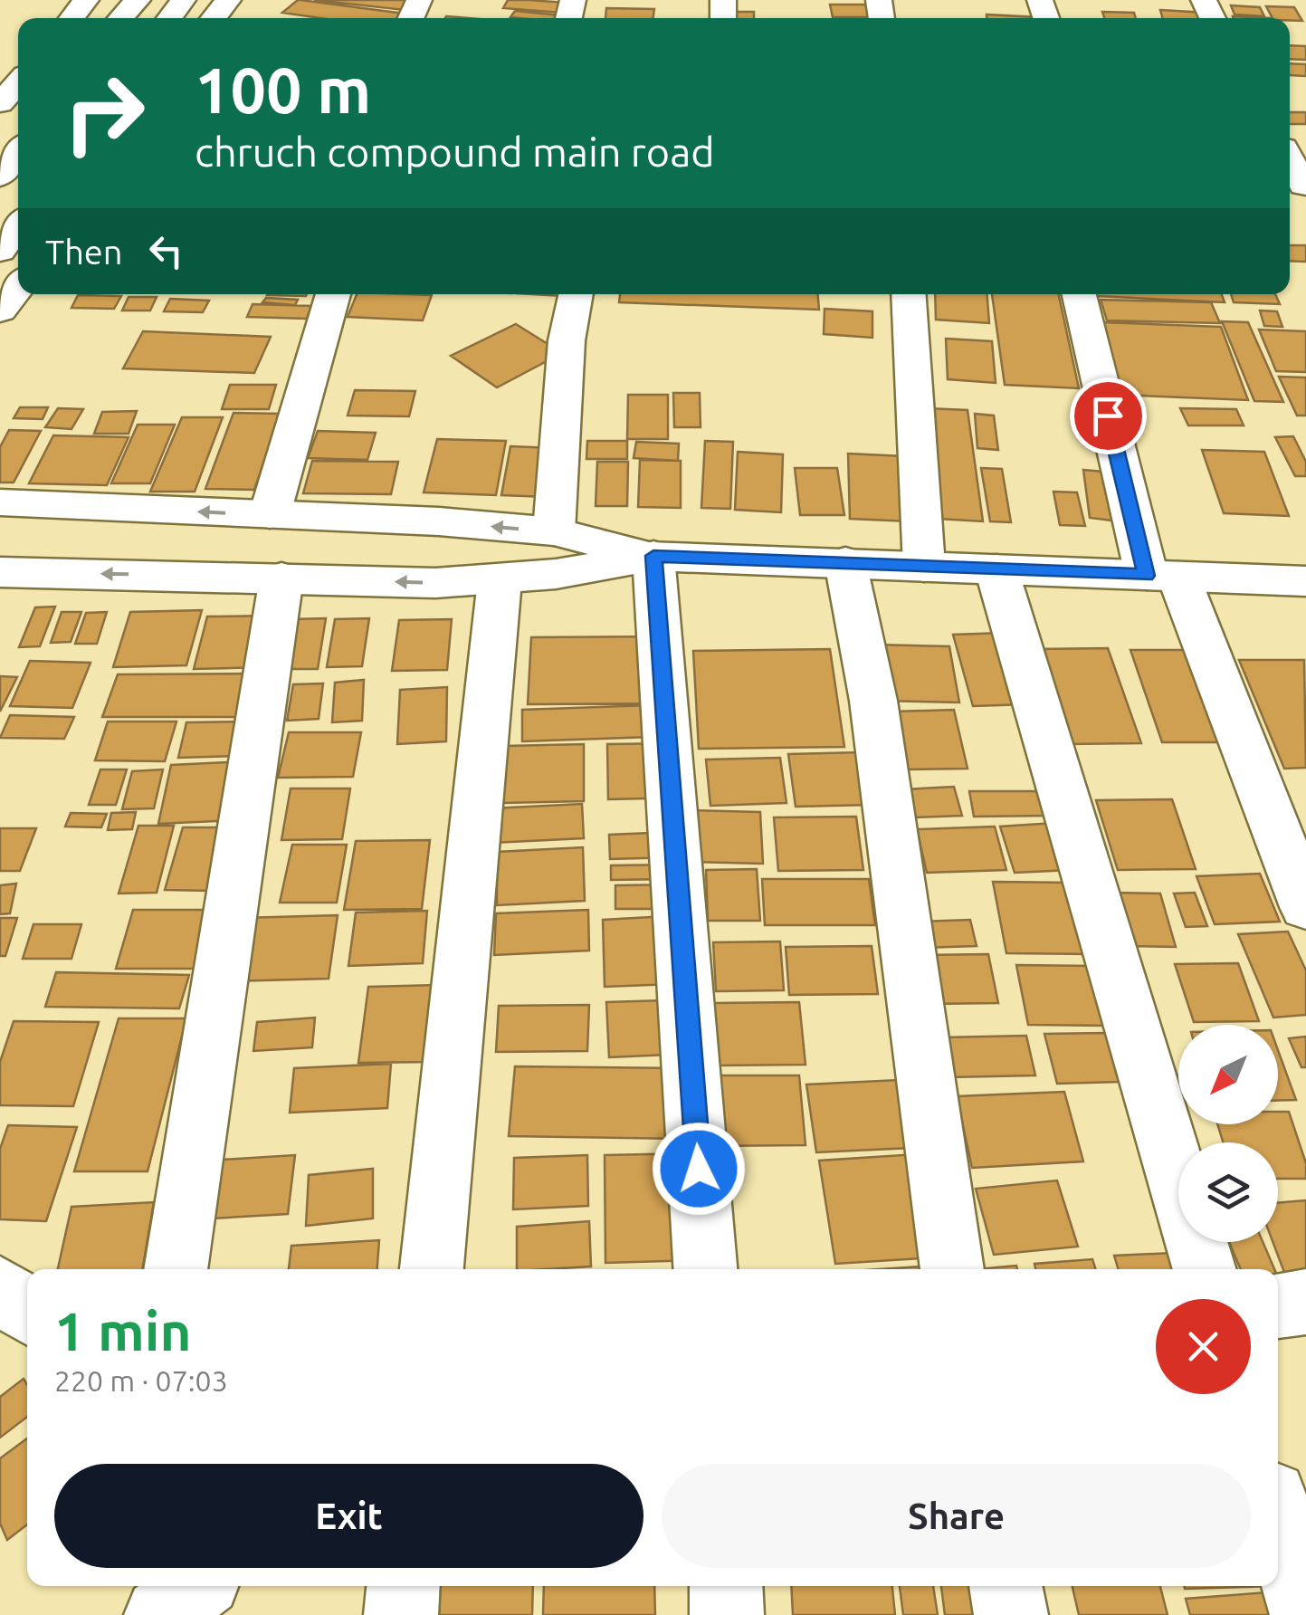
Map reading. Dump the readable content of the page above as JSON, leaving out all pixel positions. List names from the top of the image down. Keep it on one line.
{"north":"bottom left","page":{"turn":["100 m","chruch compound main road"],"then":"Then","heading":["1 min","220 m · 07:03"],"buttons":["Exit","Share"]}}
